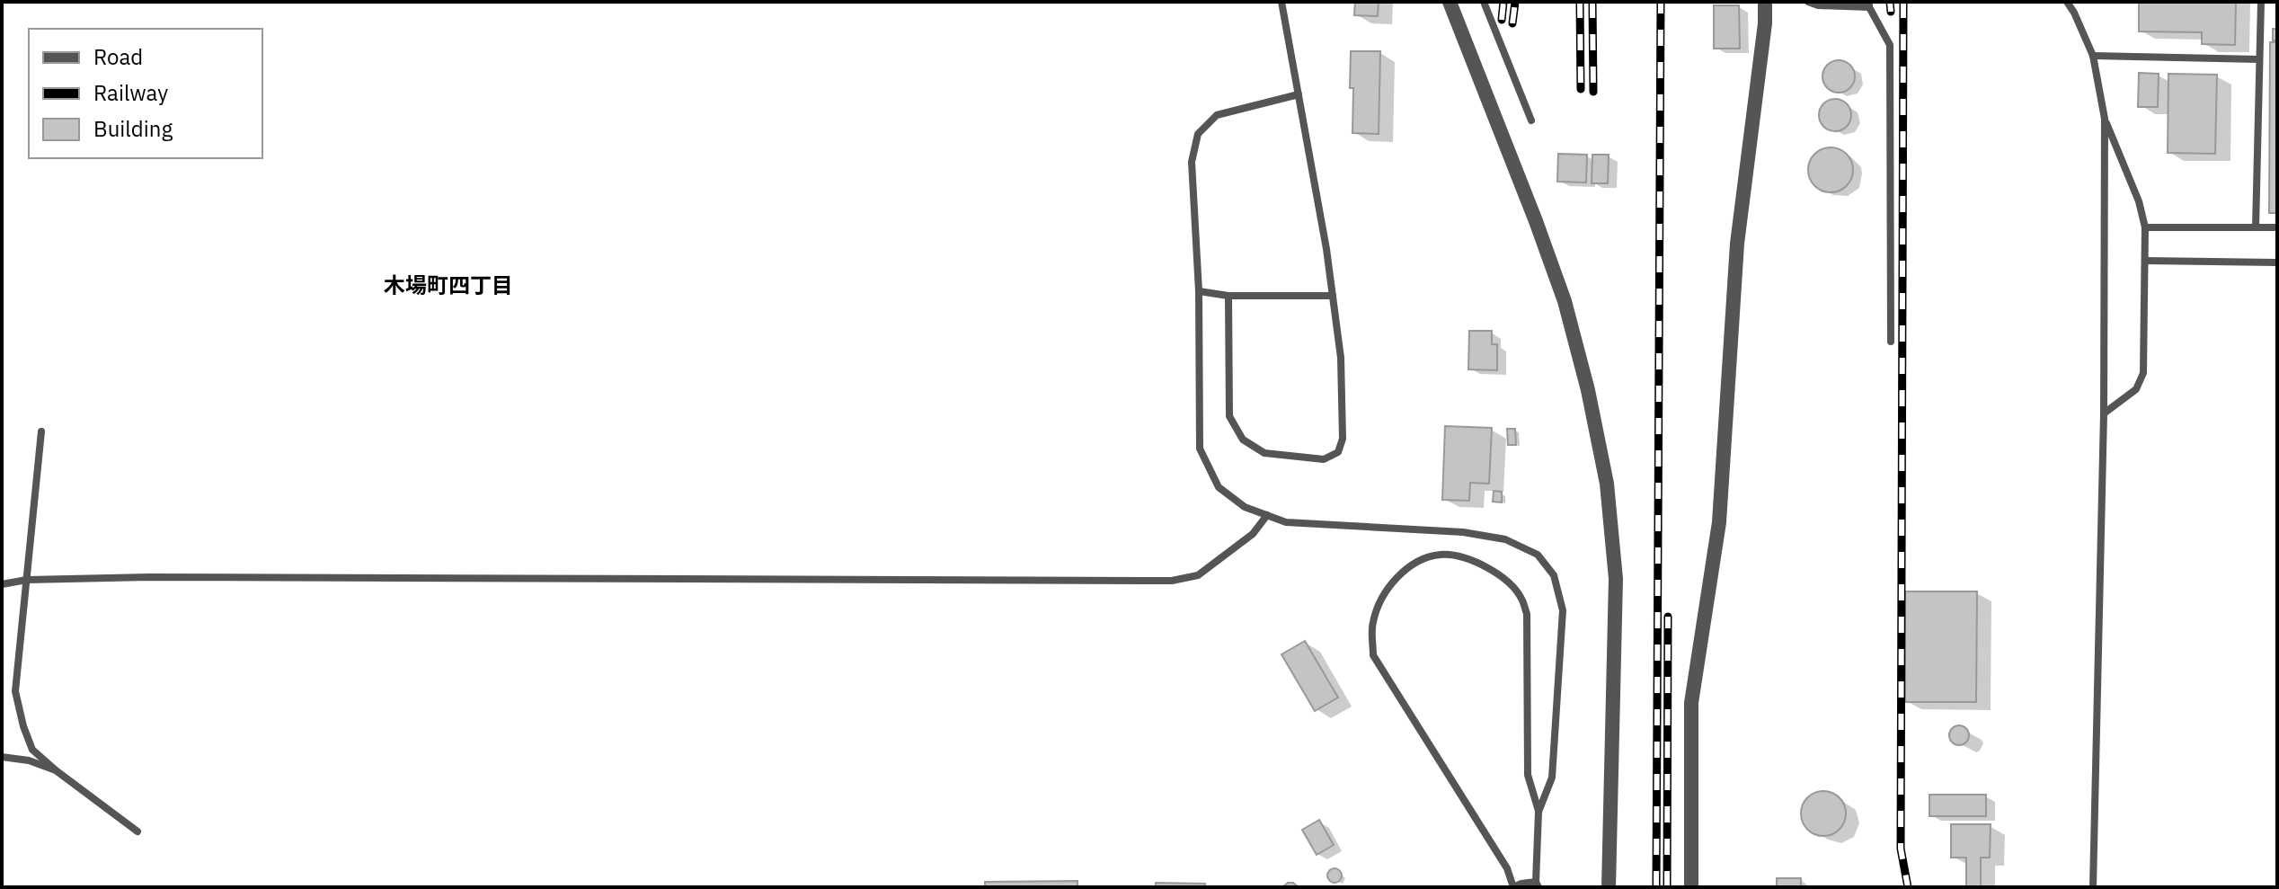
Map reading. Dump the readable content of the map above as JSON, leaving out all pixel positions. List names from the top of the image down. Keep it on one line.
{"districts":["木場町四丁目"],"legend":["Road","Railway","Building"]}
